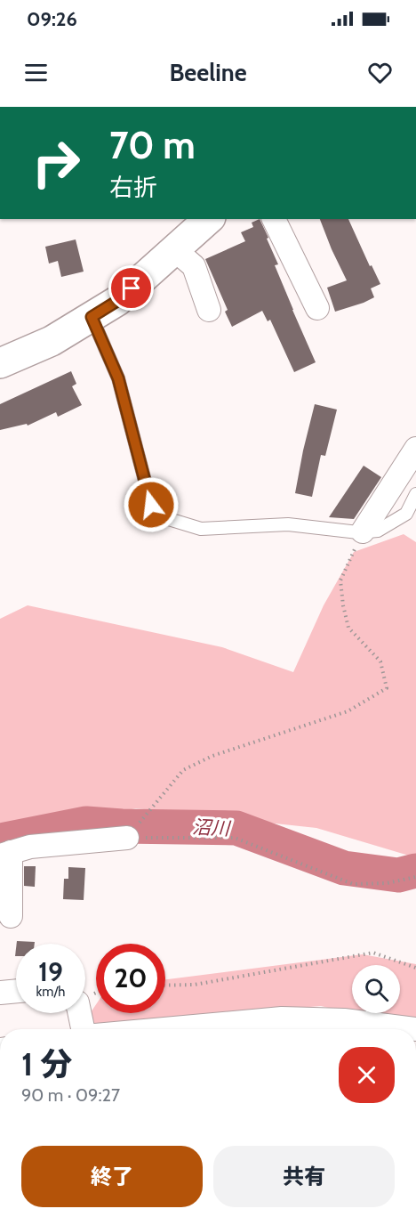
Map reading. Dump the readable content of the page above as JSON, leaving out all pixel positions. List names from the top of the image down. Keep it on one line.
{"water":["沼川"],"page":{"status":"09:26","header":"Beeline","turn":["70 m","右折"],"speed":"19 km/h","limit":"20","heading":["1 分","90 m · 09:27"],"buttons":["終了","共有"]}}
